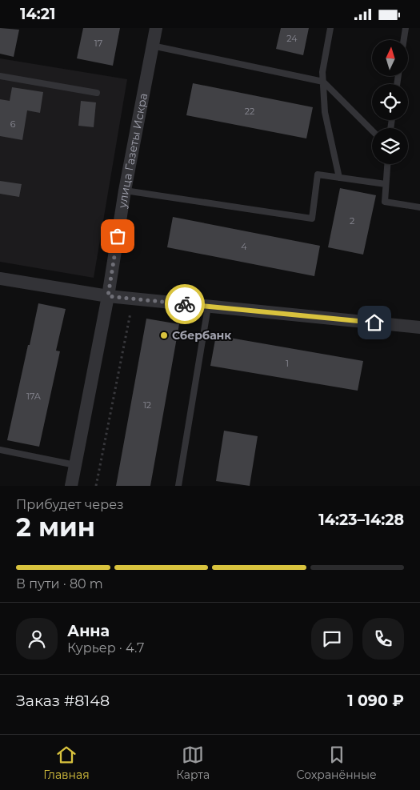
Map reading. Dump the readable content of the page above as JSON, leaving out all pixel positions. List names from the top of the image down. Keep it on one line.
{"streets":{"street":["улица Газеты Искра"]},"places":["Сбербанк"],"house_numbers":["24","17","22","6","2","4","1","17А","12"],"north":"top","page":{"status":"14:21","heading":["2 мин","Прибудет через","14:23–14:28"],"panel":["Анна","Курьер · 4.7","Заказ #8148","1 090 ₽"],"bar":"В пути · 80 m","tabs":["Главная","Карта","Сохранённые"]}}
